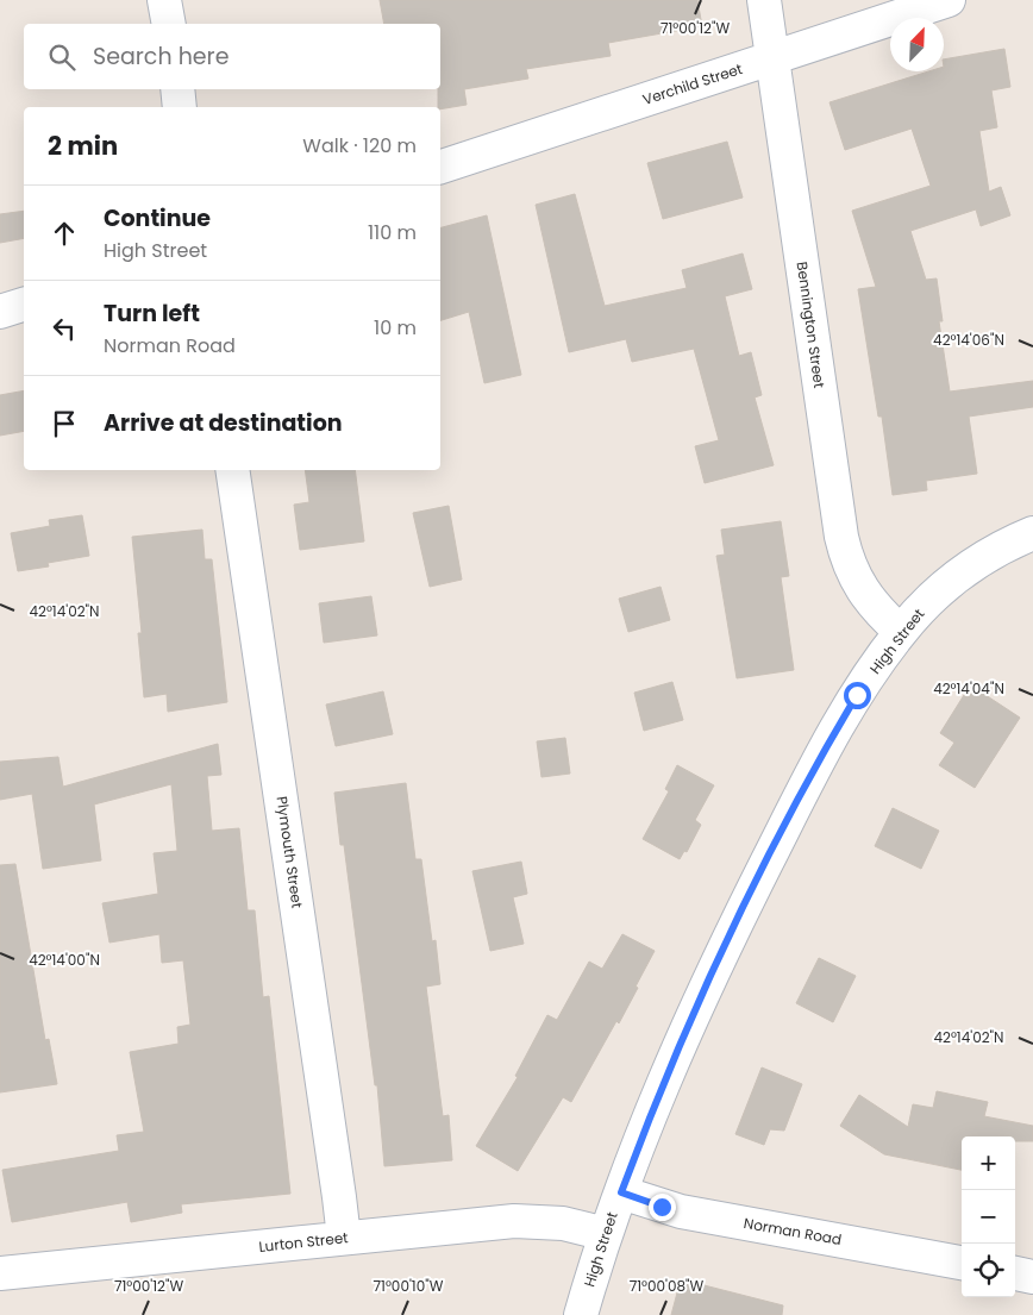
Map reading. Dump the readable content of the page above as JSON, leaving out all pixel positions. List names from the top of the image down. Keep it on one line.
{"streets":{"street":["Verchild Street","Bennington Street","High Street","Plymouth Street","Norman Road","Lurton Street"]},"crossings":[["Verchild Street","Bennington Street"],["Bennington Street","High Street"],["High Street","Norman Road"],["High Street","Lurton Street"],["Plymouth Street","Lurton Street"]],"north":"top right","page":{"search":"Search here","heading":["2 min","Walk · 120 m"],"list":[["Continue","High Street","110 m"],["Turn left","Norman Road","10 m"],"Arrive at destination"],"map_buttons":["+","−"]},"coordinates":["71°00'12\"W","42°14'06\"N","42°14'02\"N","42°14'04\"N","42°14'00\"N","71°00'10\"W","71°00'08\"W"]}
